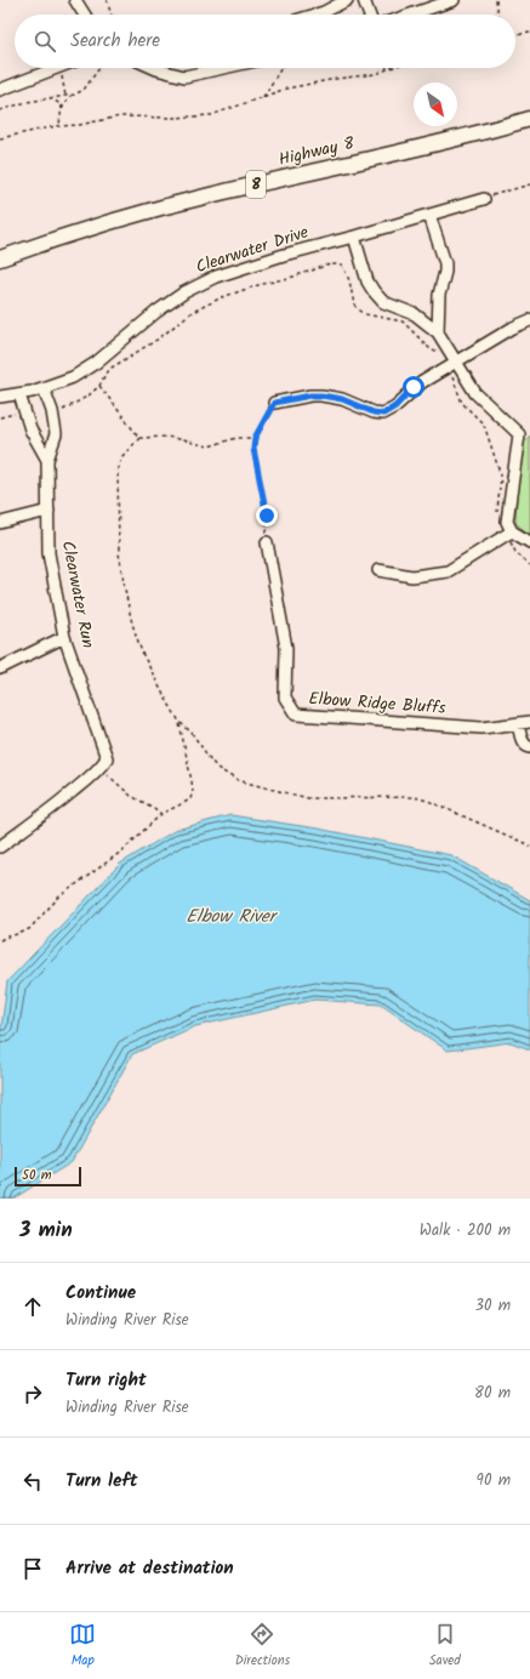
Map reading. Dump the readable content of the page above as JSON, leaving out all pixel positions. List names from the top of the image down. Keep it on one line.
{"streets":{"main road":["Highway 8","8"],"street":["Clearwater Drive","Clearwater Run","Elbow Ridge Bluffs"]},"crossings":[["Clearwater Drive","Clearwater Run"]],"water":["Elbow River"],"scale_bar":"50 m","north":"bottom right","page":{"search":"Search here","scale":"50 m","heading":["3 min","Walk · 200 m"],"list":[["Continue","Winding River Rise","30 m"],["Turn right","Winding River Rise","80 m"],["Turn left","90 m"],"Arrive at destination"],"nav":["Map","Directions","Saved"]}}
